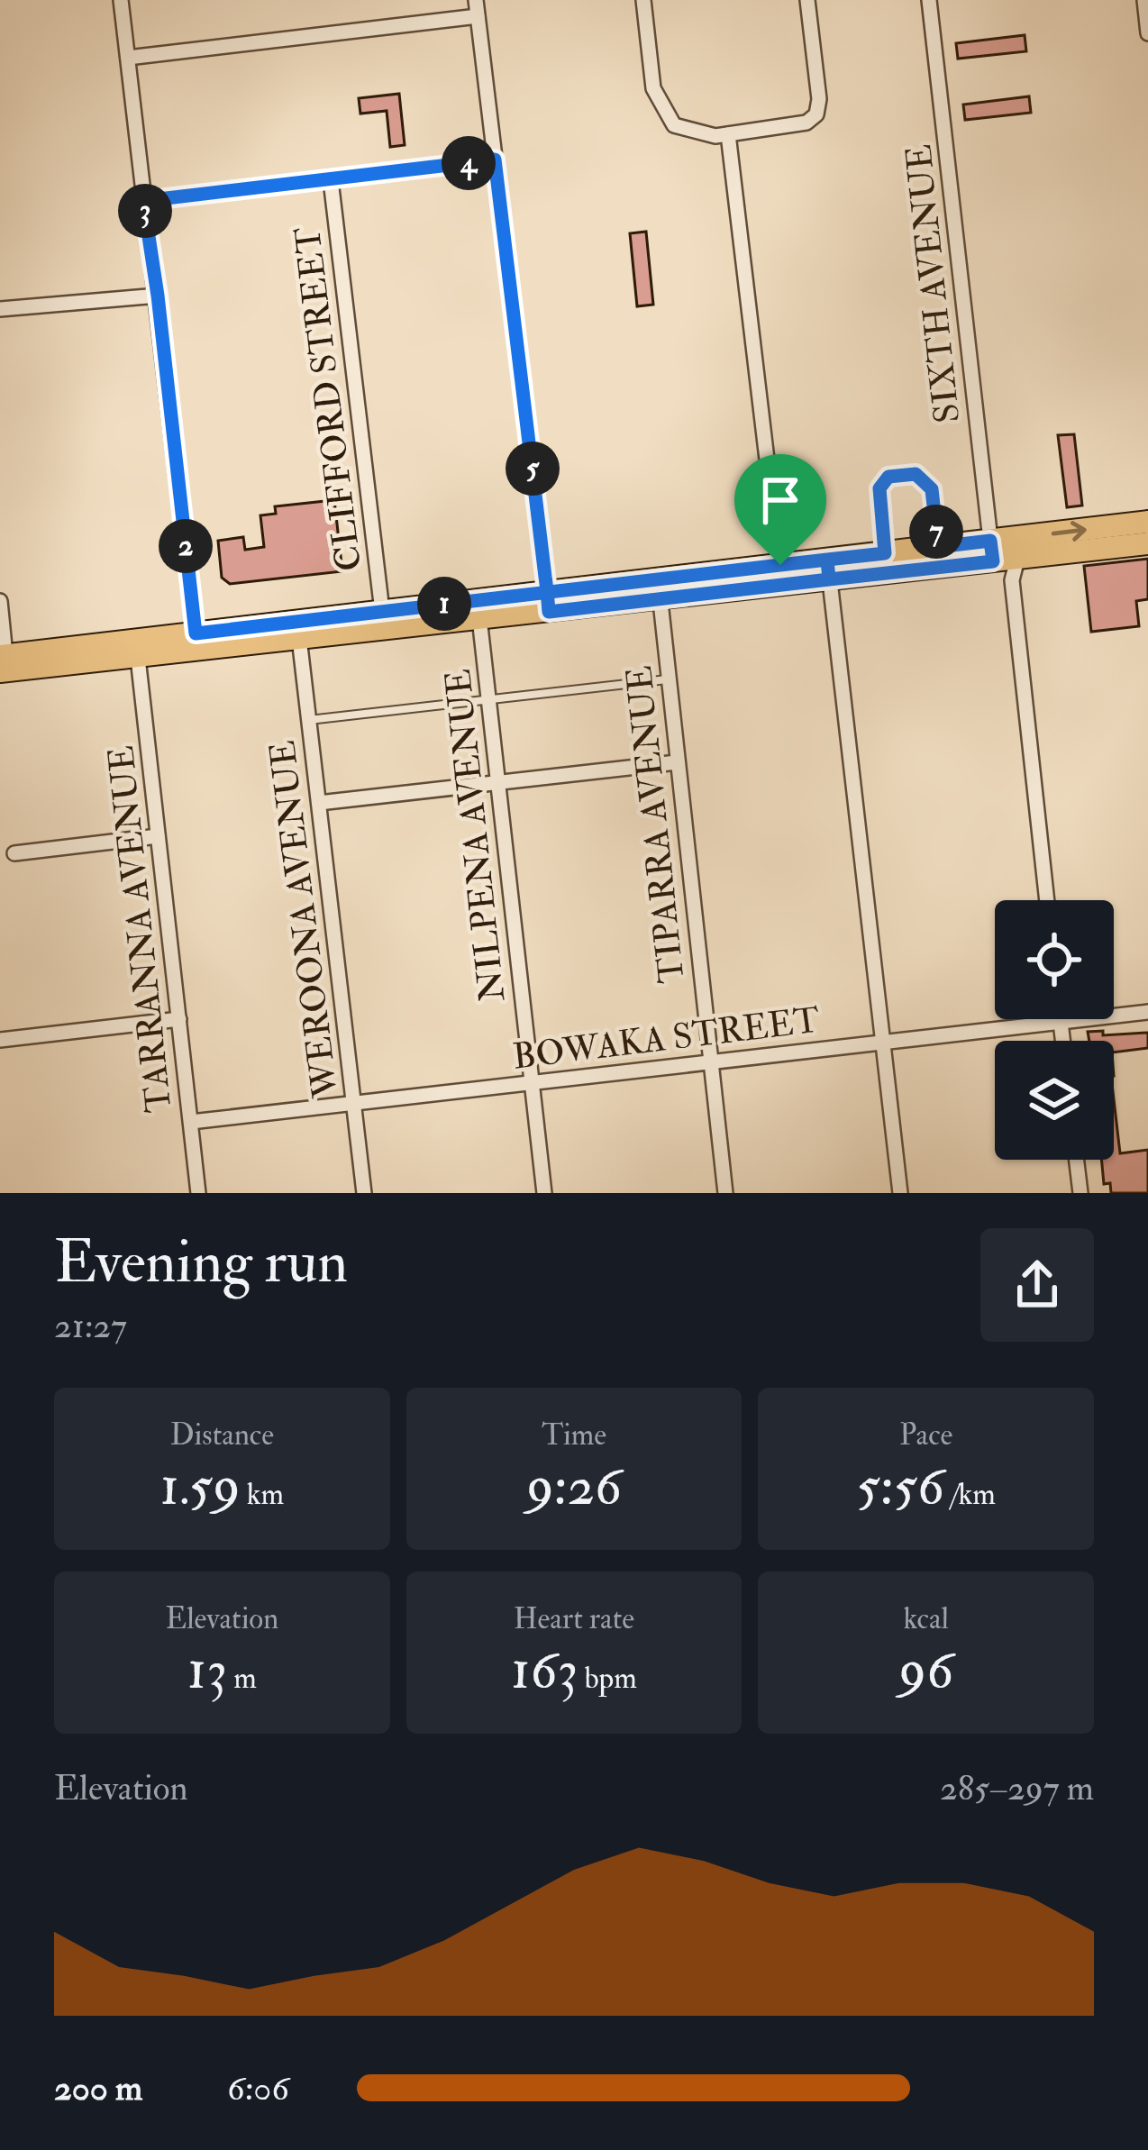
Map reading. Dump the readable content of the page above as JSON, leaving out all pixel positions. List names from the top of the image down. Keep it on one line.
{"streets":{"street":["SIXTH AVENUE","CLIFFORD STREET","TIPARRA AVENUE","NILPENA AVENUE","WEROONA AVENUE","TARRANNA AVENUE","BOWAKA STREET"]},"crossings":[["TIPARRA AVENUE","BOWAKA STREET"],["NILPENA AVENUE","BOWAKA STREET"],["WEROONA AVENUE","BOWAKA STREET"],["TARRANNA AVENUE","BOWAKA STREET"]],"page":{"pins":["4","3","5","7","2","1"],"heading":["Evening run","21:27"],"stats":[["Distance","1.59 km"],["Time","9:26"],["Pace","5:56 /km"],["Elevation","13 m"],["Heart rate","163 bpm"],["kcal","96"]],"chart":["Elevation","285–297 m"],"list":[{"name":"200 m","note":"6:06"}]}}
